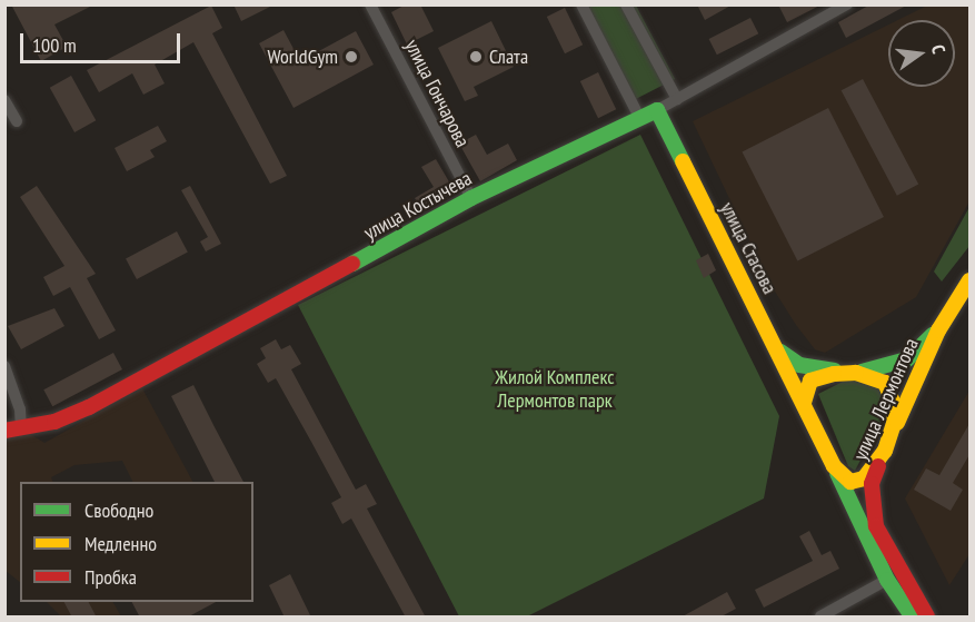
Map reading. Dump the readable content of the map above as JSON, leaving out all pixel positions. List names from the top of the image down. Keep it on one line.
{"streets":{"street":["улица Гончарова","улица Костычева","улица Стасова","улица Лермонтова"]},"crossings":[["улица Гончарова","улица Костычева"],["улица Костычева","улица Стасова"],["улица Стасова","улица Лермонтова"]],"parks":["Жилой Комплекс Лермонтов парк"],"places":["WorldGym","Слата"],"legend":["Свободно","Медленно","Пробка"],"scale_bar":"100 m","north":"right"}
